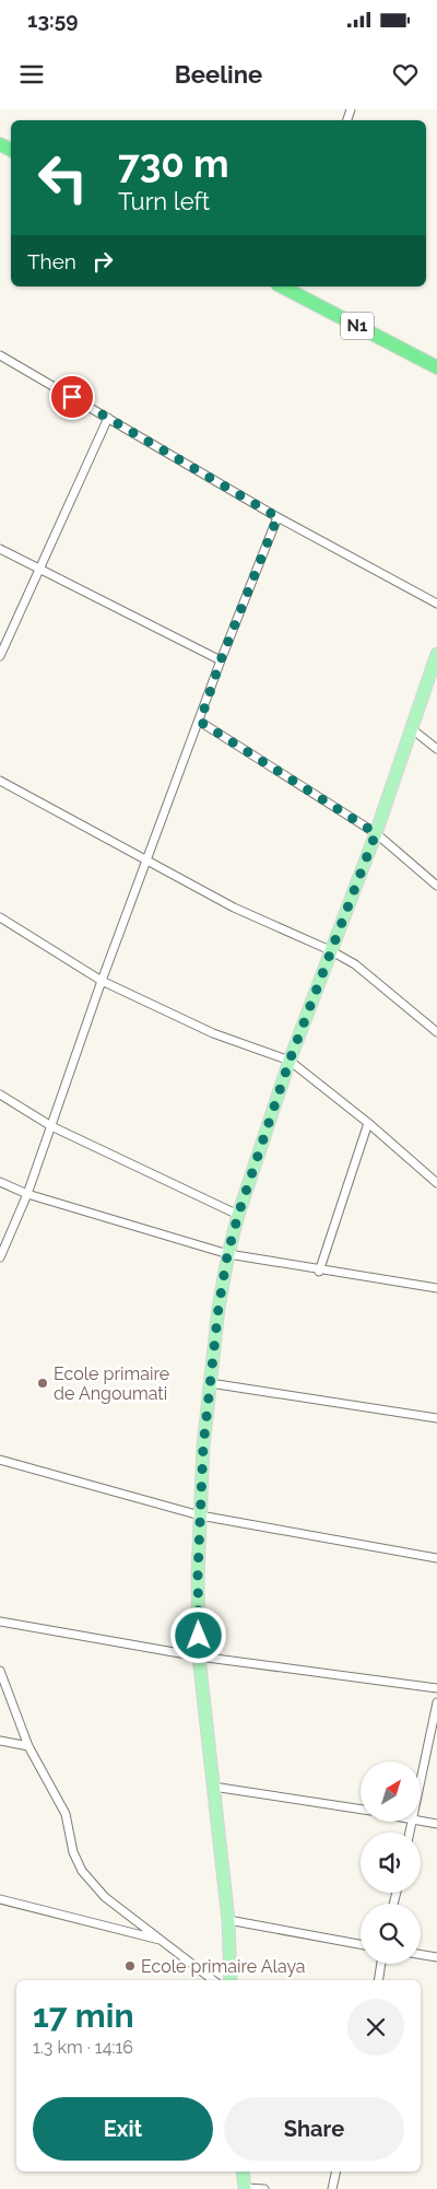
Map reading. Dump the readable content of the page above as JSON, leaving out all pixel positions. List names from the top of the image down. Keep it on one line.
{"streets":{"highway":["N1"]},"places":["Ecole primaire de Angoumati","Ecole primaire Alaya"],"north":"top right","page":{"status":"13:59","header":"Beeline","turn":["730 m","Turn left"],"then":"Then","heading":["17 min","1.3 km · 14:16"],"buttons":["Exit","Share"]}}
